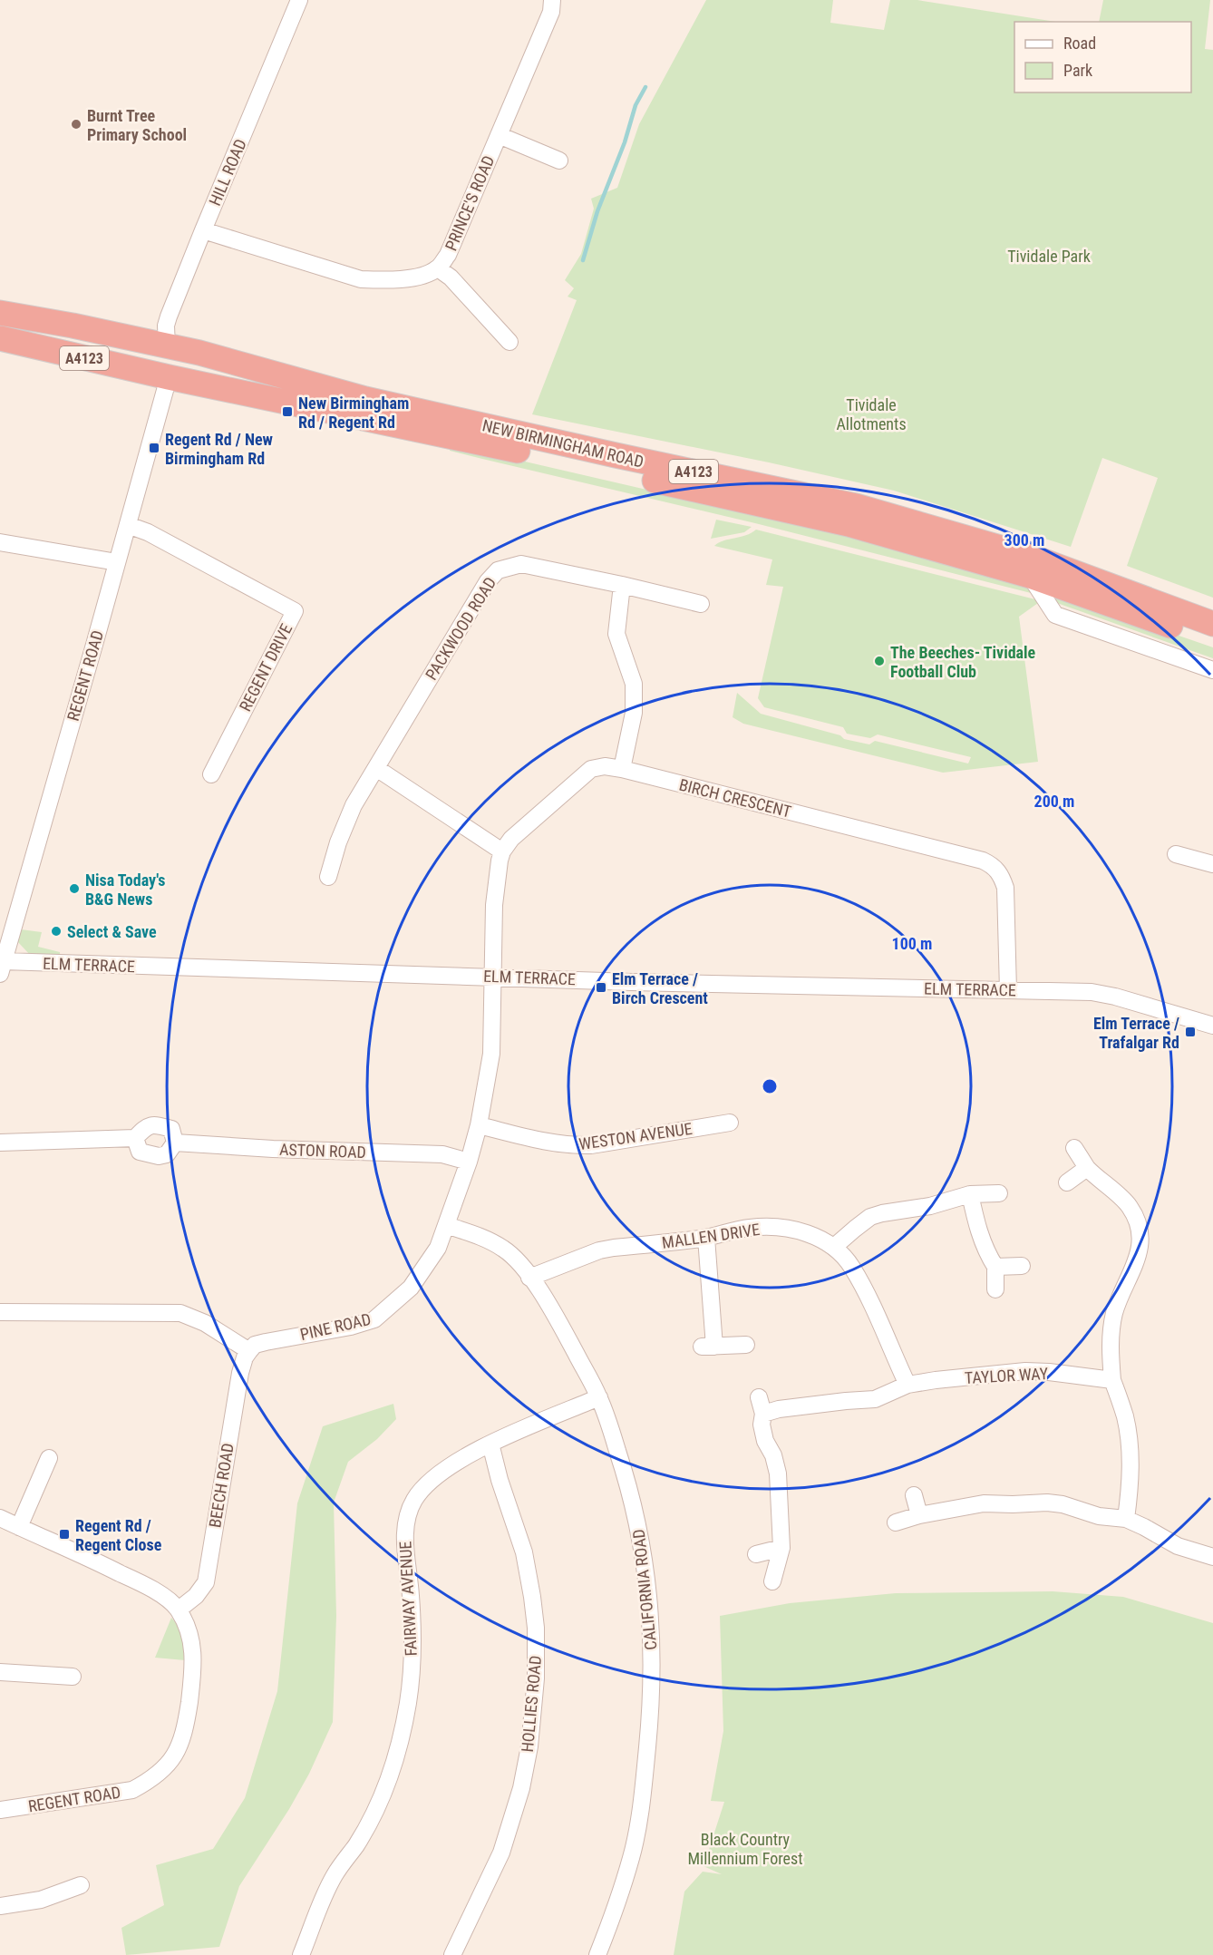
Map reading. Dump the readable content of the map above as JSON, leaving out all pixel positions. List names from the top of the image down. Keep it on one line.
{"streets":{"highway":["A4123","NEW BIRMINGHAM ROAD"],"street":["HILL ROAD","PRINCE'S ROAD","PACKWOOD ROAD","REGENT DRIVE","REGENT ROAD","BIRCH CRESCENT","ELM TERRACE","WESTON AVENUE","ASTON ROAD","MALLEN DRIVE","PINE ROAD","TAYLOR WAY","BEECH ROAD","CALIFORNIA ROAD","FAIRWAY AVENUE","HOLLIES ROAD"]},"crossings":[["HILL ROAD","PRINCE'S ROAD"],["HILL ROAD","NEW BIRMINGHAM ROAD"],["NEW BIRMINGHAM ROAD","REGENT ROAD"],["REGENT DRIVE","REGENT ROAD"],["REGENT ROAD","ELM TERRACE"],["REGENT ROAD","BEECH ROAD"],["BIRCH CRESCENT","ELM TERRACE"],["BIRCH CRESCENT","PINE ROAD"],["ELM TERRACE","PINE ROAD"],["WESTON AVENUE","PINE ROAD"],["ASTON ROAD","PINE ROAD"],["MALLEN DRIVE","TAYLOR WAY"],["MALLEN DRIVE","CALIFORNIA ROAD"],["PINE ROAD","BEECH ROAD"],["PINE ROAD","CALIFORNIA ROAD"],["CALIFORNIA ROAD","FAIRWAY AVENUE"],["FAIRWAY AVENUE","HOLLIES ROAD"]],"parks":["Tividale Park","Tividale Allotments","Black Country Millennium Forest"],"places":{"other":["Burnt Tree Primary School","The Beeches- Tividale Football Club","Nisa Today's B&G News","Select & Save"],"transit":["New Birmingham Rd / Regent Rd","Regent Rd / New Birmingham Rd","Elm Terrace / Birch Crescent","Elm Terrace / Trafalgar Rd","Regent Rd / Regent Close"]},"legend":["Road","Park"],"rings":["300 m","200 m","100 m"]}
